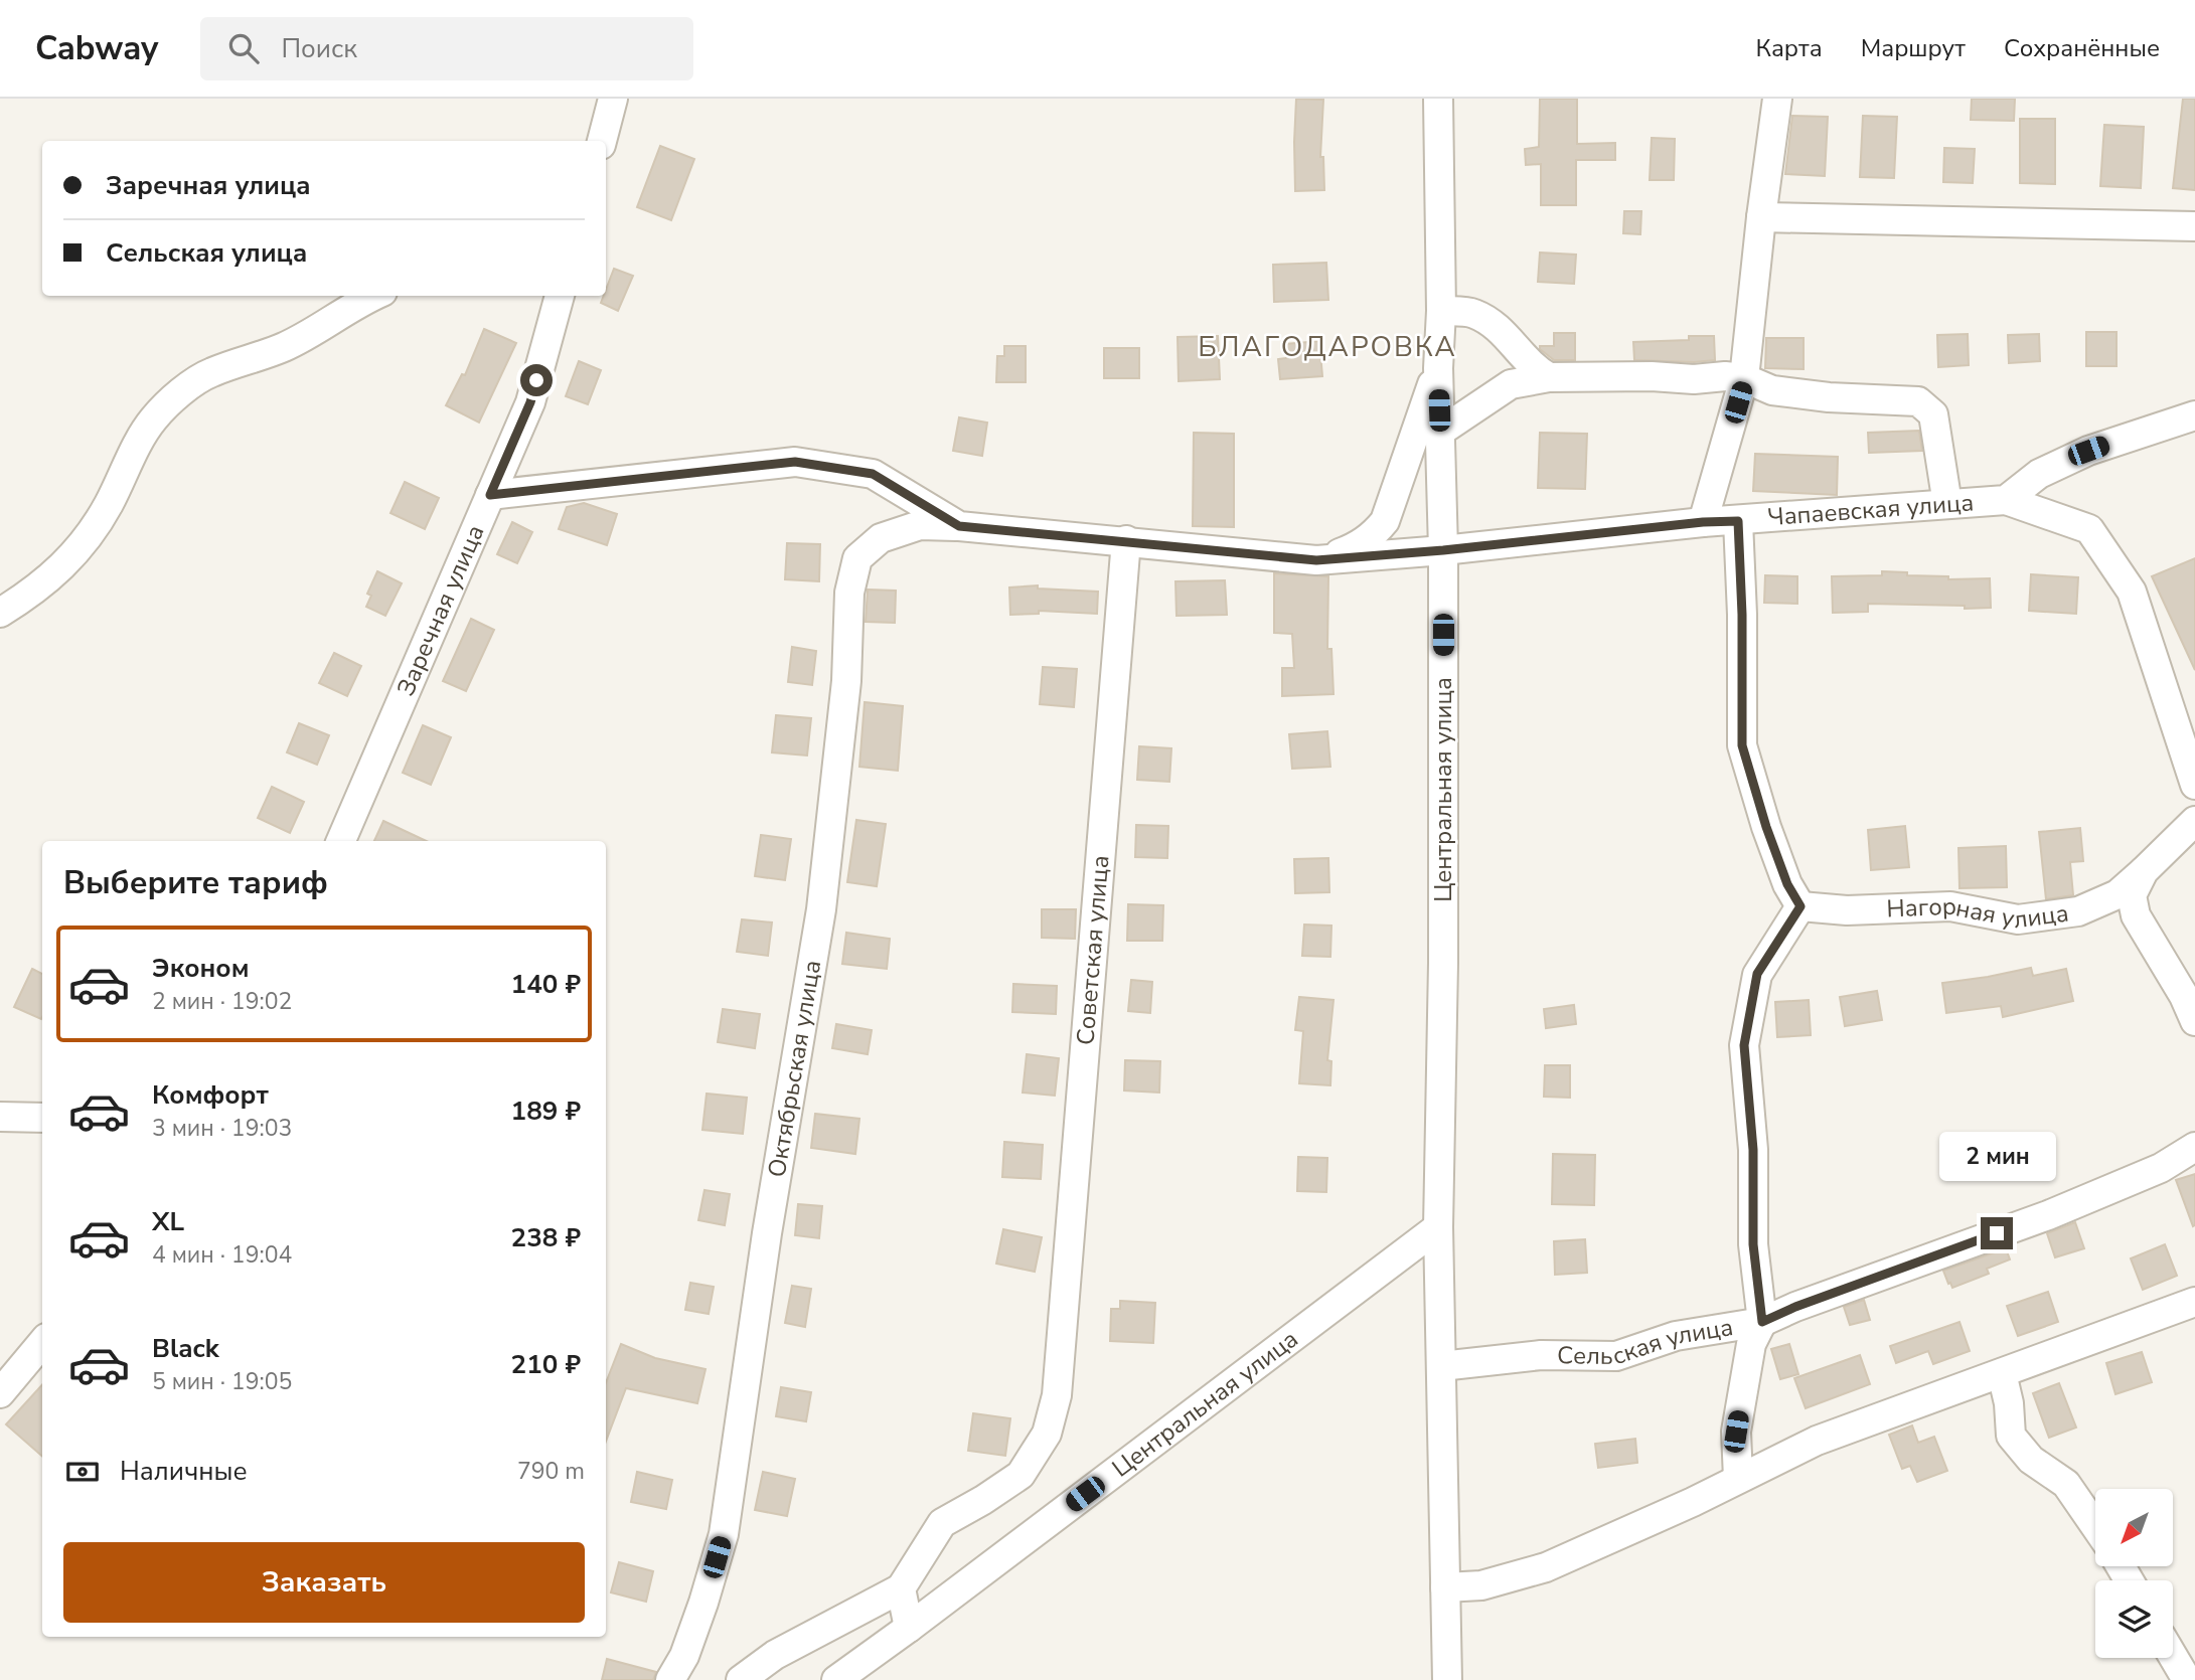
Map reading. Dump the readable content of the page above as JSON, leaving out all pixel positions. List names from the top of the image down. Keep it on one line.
{"streets":{"street":["Чапаевская улица","Заречная улица","Центральная улица","Нагорная улица","Советская улица","Октябрьская улица","Сельская улица"]},"crossings":[["Чапаевская улица","Заречная улица"],["Чапаевская улица","Центральная улица"],["Чапаевская улица","Советская улица"],["Чапаевская улица","Октябрьская улица"],["Центральная улица","Сельская улица"]],"districts":["БЛАГОДАРОВКА"],"north":"bottom left","page":{"header":"Cabway","search":"Поиск","nav":["Карта","Маршрут","Сохранённые"],"banner":["Заречная улица","Сельская улица"],"heading":"Выберите тариф","list":[{"name":"Эконом","note":"2 мин · 19:02","value":"140 ₽"},{"name":"Комфорт","note":"3 мин · 19:03","value":"189 ₽"},{"name":"XL","note":"4 мин · 19:04","value":"238 ₽"},{"name":"Black","note":"5 мин · 19:05","value":"210 ₽"}],"bubble":"2 мин","pay":["Наличные","790 m"],"buttons":"Заказать"}}
